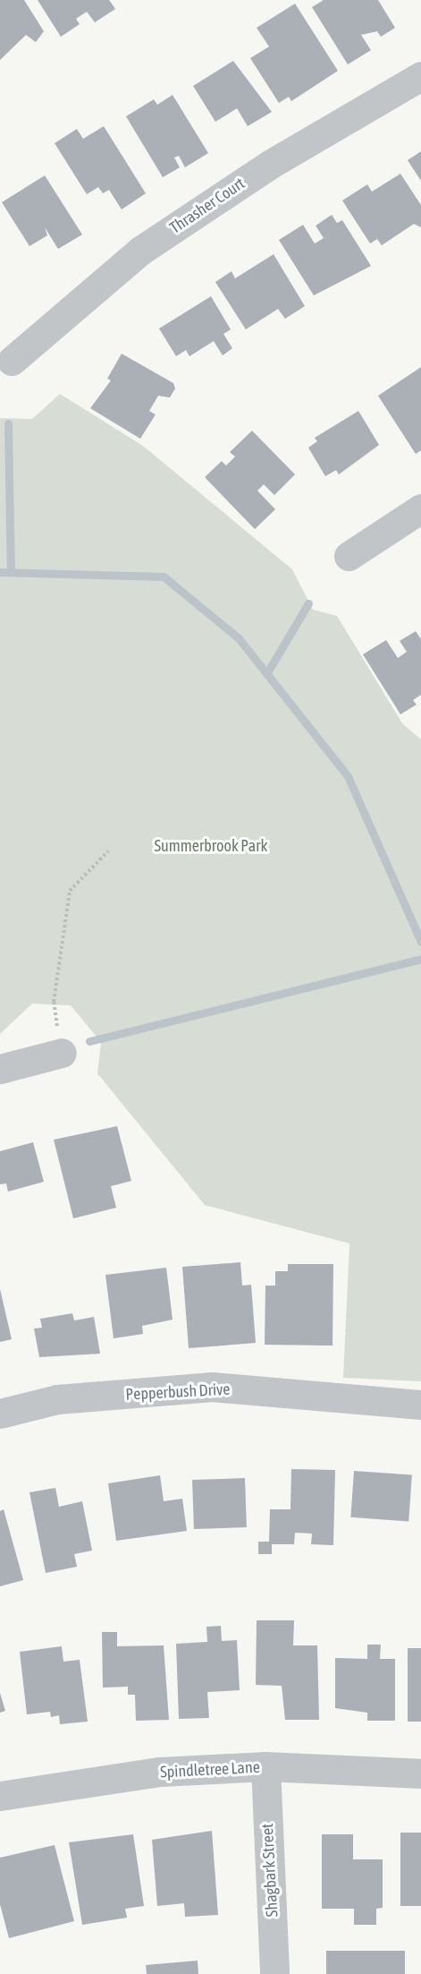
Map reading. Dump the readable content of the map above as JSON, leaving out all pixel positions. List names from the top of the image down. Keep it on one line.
{"streets":{"street":["Thrasher Court","Pepperbush Drive","Spindletree Lane","Shagbark Street"]},"crossings":[["Spindletree Lane","Shagbark Street"]],"parks":["Summerbrook Park"]}
